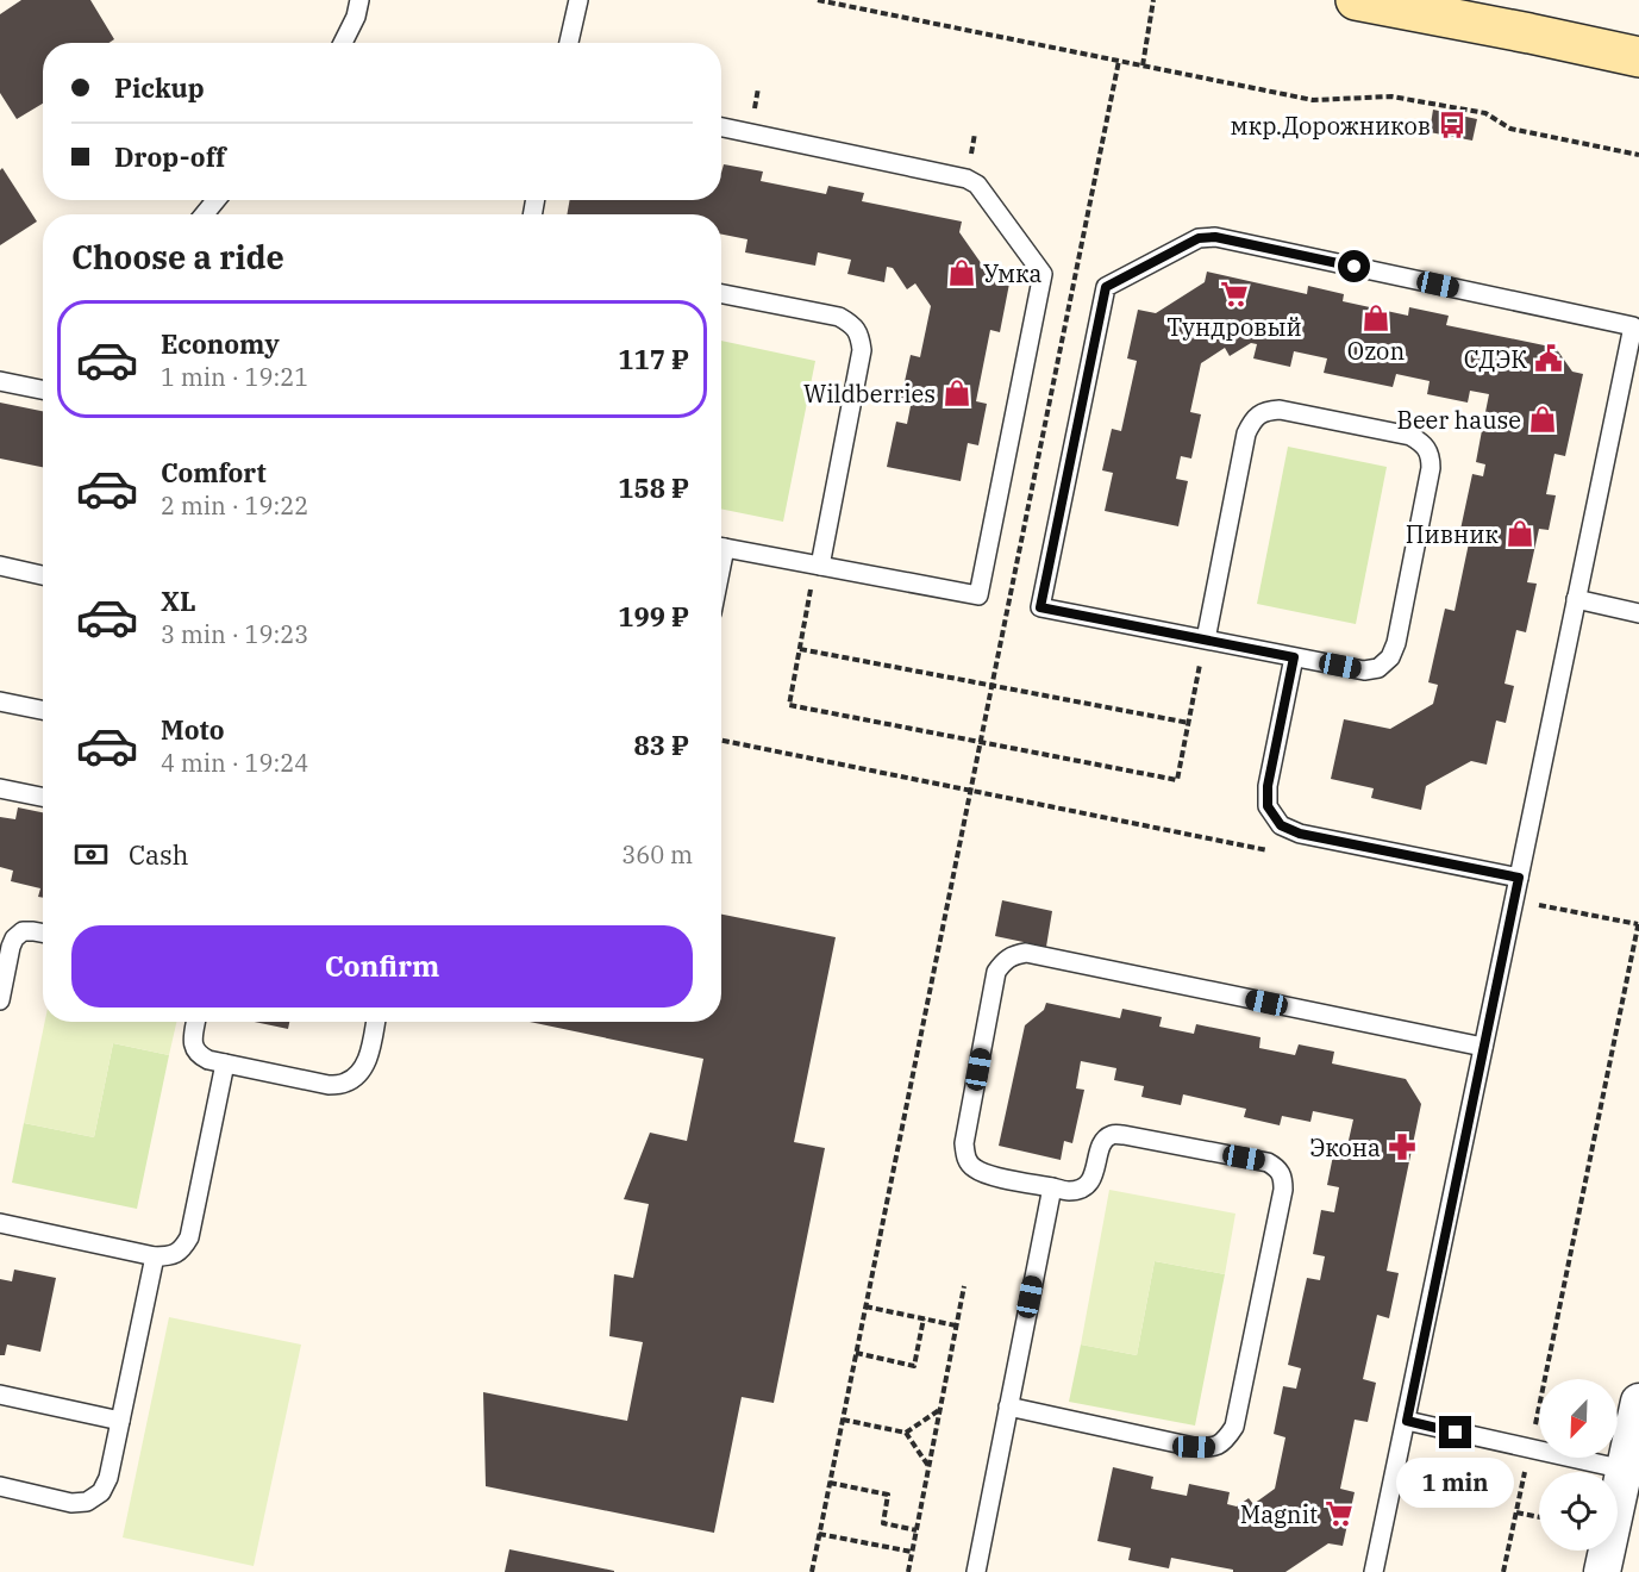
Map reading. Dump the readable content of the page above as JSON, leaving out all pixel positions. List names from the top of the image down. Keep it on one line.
{"places":{"bus stop":["мкр.Дорожников"],"shop":["Умка","Ozon","Wildberries","Beer hause","Пивник"],"supermarket":["Тундровый","Magnit"],"public building":["СДЭК"],"pharmacy":["Экона"]},"north":"bottom left","page":{"banner":["Pickup","Drop-off"],"heading":"Choose a ride","list":[{"name":"Economy","note":"1 min · 19:21","value":"117 ₽"},{"name":"Comfort","note":"2 min · 19:22","value":"158 ₽"},{"name":"XL","note":"3 min · 19:23","value":"199 ₽"},{"name":"Moto","note":"4 min · 19:24","value":"83 ₽"}],"pay":["Cash","360 m"],"buttons":"Confirm","bubble":"1 min"}}
